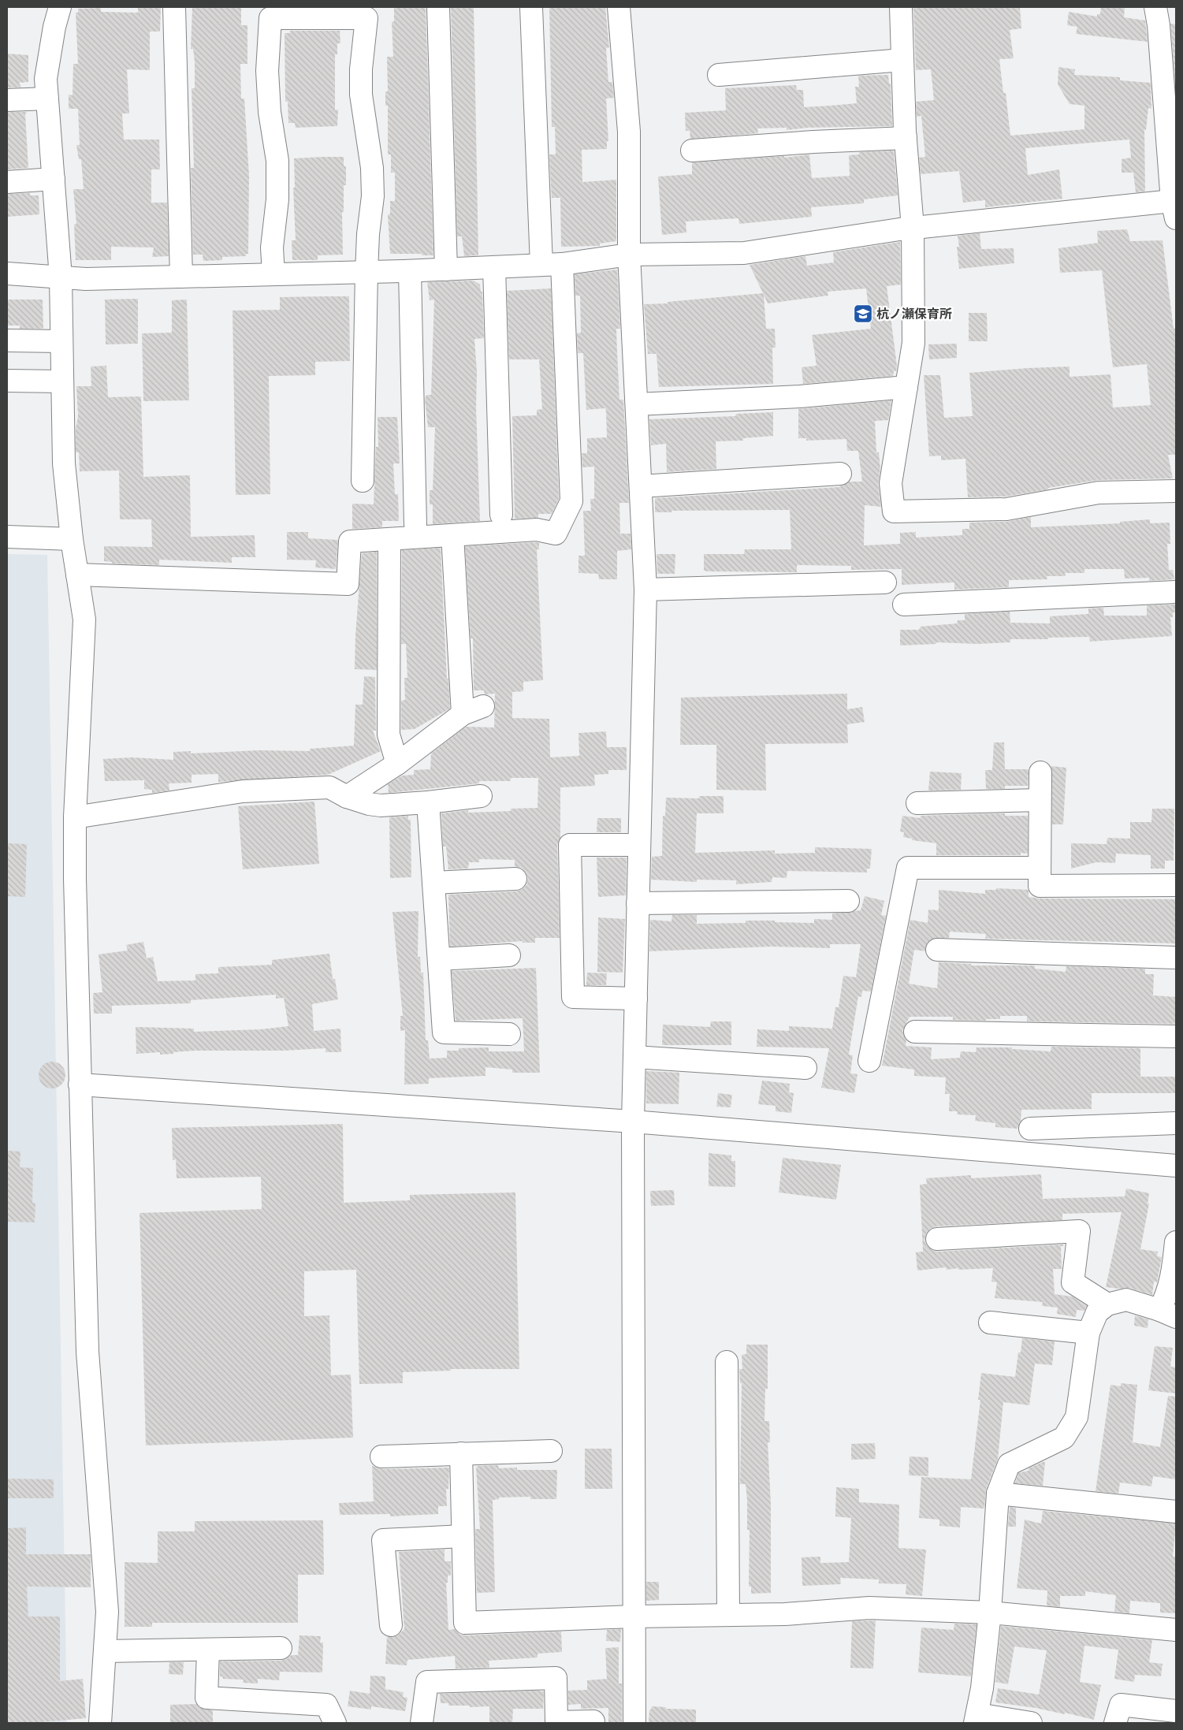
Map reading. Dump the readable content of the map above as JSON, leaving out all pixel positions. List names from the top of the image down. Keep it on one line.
{"places":{"school or university":["杭ノ瀬保育所"]}}
